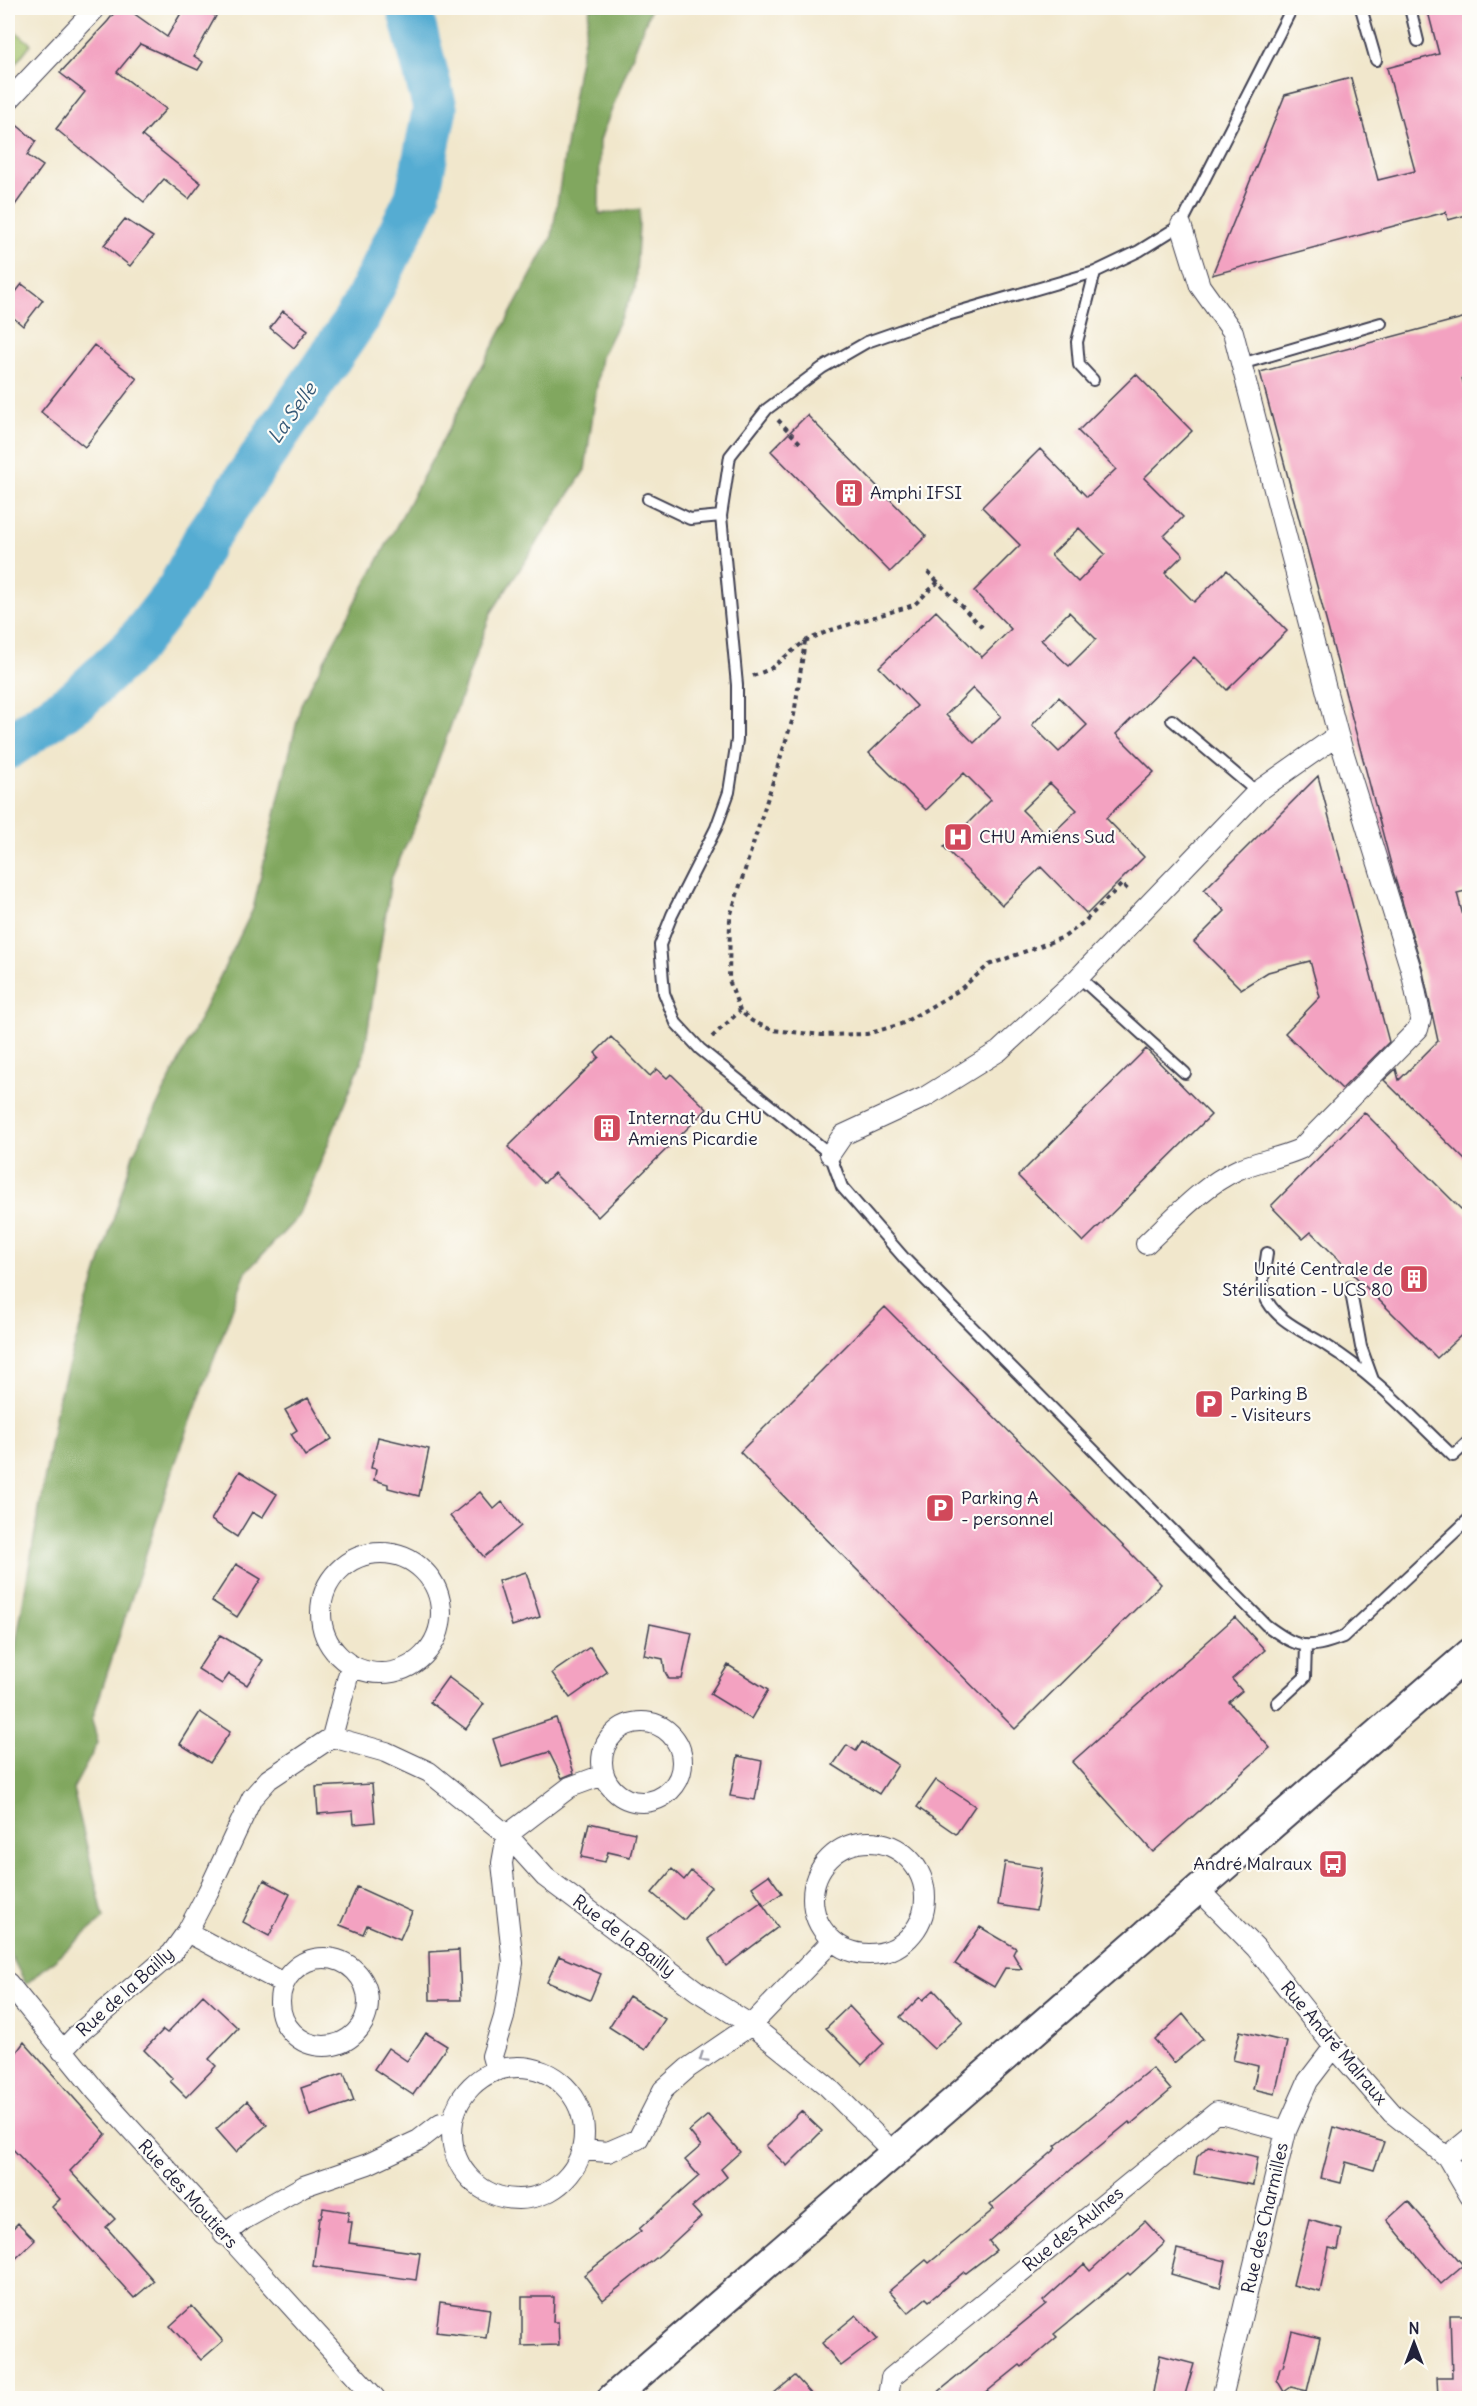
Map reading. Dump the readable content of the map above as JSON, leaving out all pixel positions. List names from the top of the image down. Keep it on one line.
{"streets":{"street":["Rue de la Bailly","Rue André Malraux","Rue des Moutiers","Rue des Charmilles","Rue des Aulnes"]},"crossings":[["Rue de la Bailly","Rue des Moutiers"],["Rue André Malraux","Rue des Charmilles"],["Rue des Charmilles","Rue des Aulnes"]],"water":["La Selle"],"places":{"building":["Amphi IFSI","Internat du CHU Amiens Picardie","Unité Centrale de Stérilisation - UCS 80"],"hospital":["CHU Amiens Sud"],"parking":["Parking B - Visiteurs","Parking A - personnel"],"bus stop":["André Malraux"]},"north":"top"}
